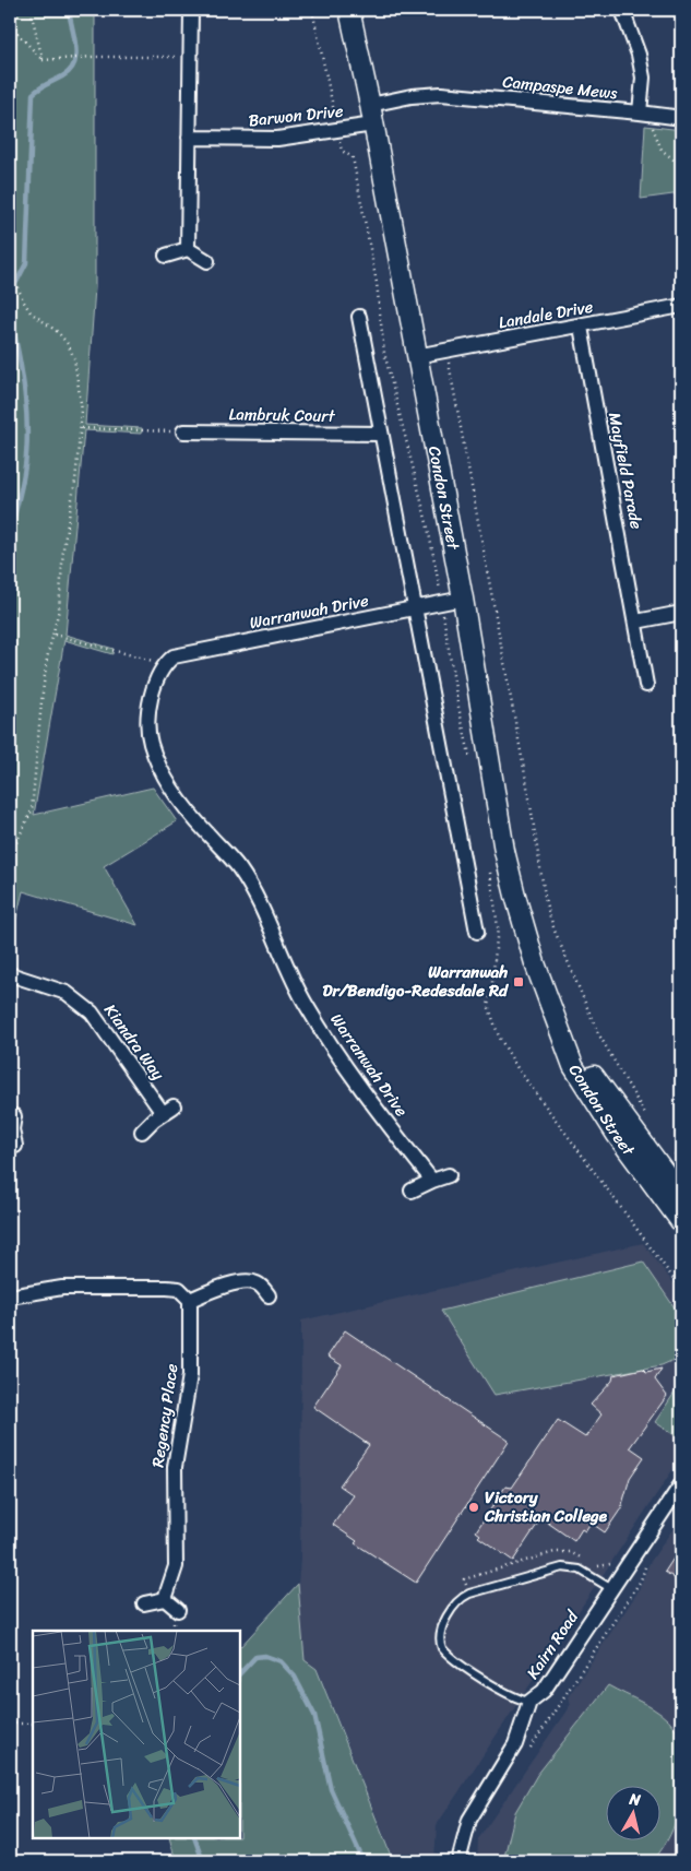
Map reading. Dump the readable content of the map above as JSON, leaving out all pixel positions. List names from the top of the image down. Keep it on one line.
{"streets":{"main road":["Condon Street"],"street":["Campaspe Mews","Barwon Drive","Landale Drive","Lambruk Court","Mayfield Parade","Warranwah Drive","Kiandra Way","Regency Place","Kairn Road"]},"crossings":[["Campaspe Mews","Barwon Drive"],["Campaspe Mews","Condon Street"],["Barwon Drive","Condon Street"],["Landale Drive","Mayfield Parade"],["Landale Drive","Condon Street"],["Condon Street","Warranwah Drive"]],"places":{"transit":["Warranwah Dr/Bendigo-Redesdale Rd"],"other":["Victory Christian College"]},"north":"top"}
